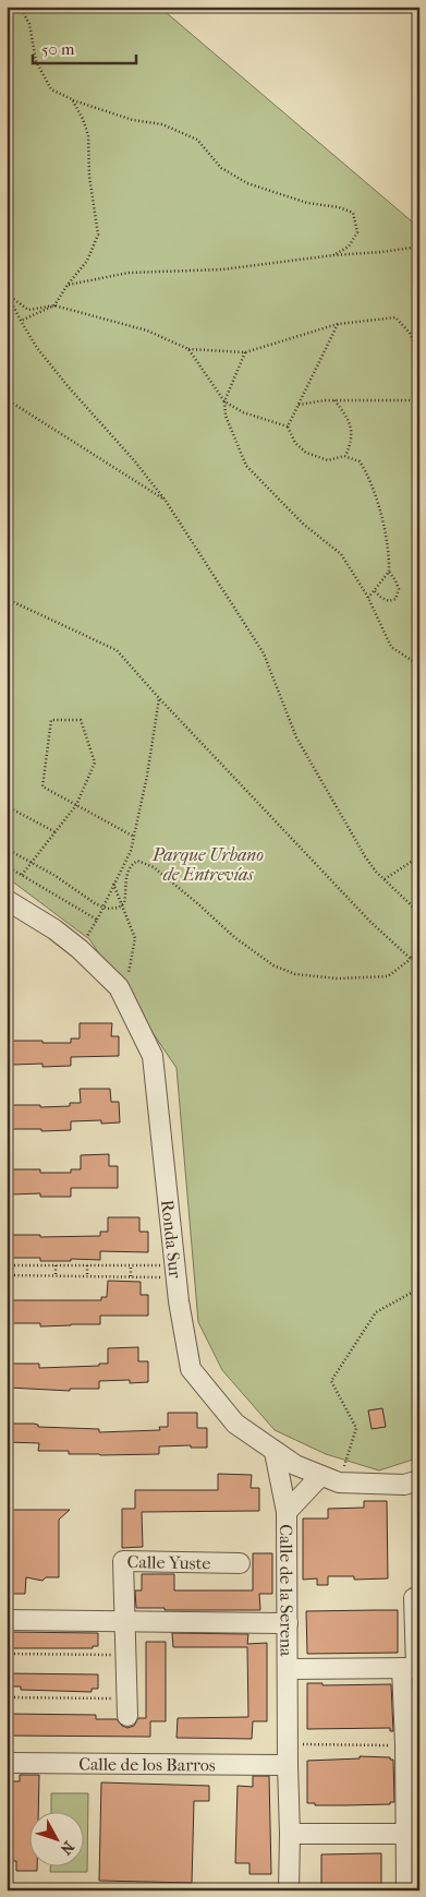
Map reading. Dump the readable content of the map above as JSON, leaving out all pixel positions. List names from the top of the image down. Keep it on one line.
{"streets":{"street":["Ronda Sur","Calle Yuste","Calle de la Serena","Calle de los Barros"]},"crossings":[["Ronda Sur","Calle de la Serena"],["Calle de la Serena","Calle de los Barros"]],"parks":["Parque Urbano de Entrevías"],"scale_bar":"50 m","north":"bottom right"}
